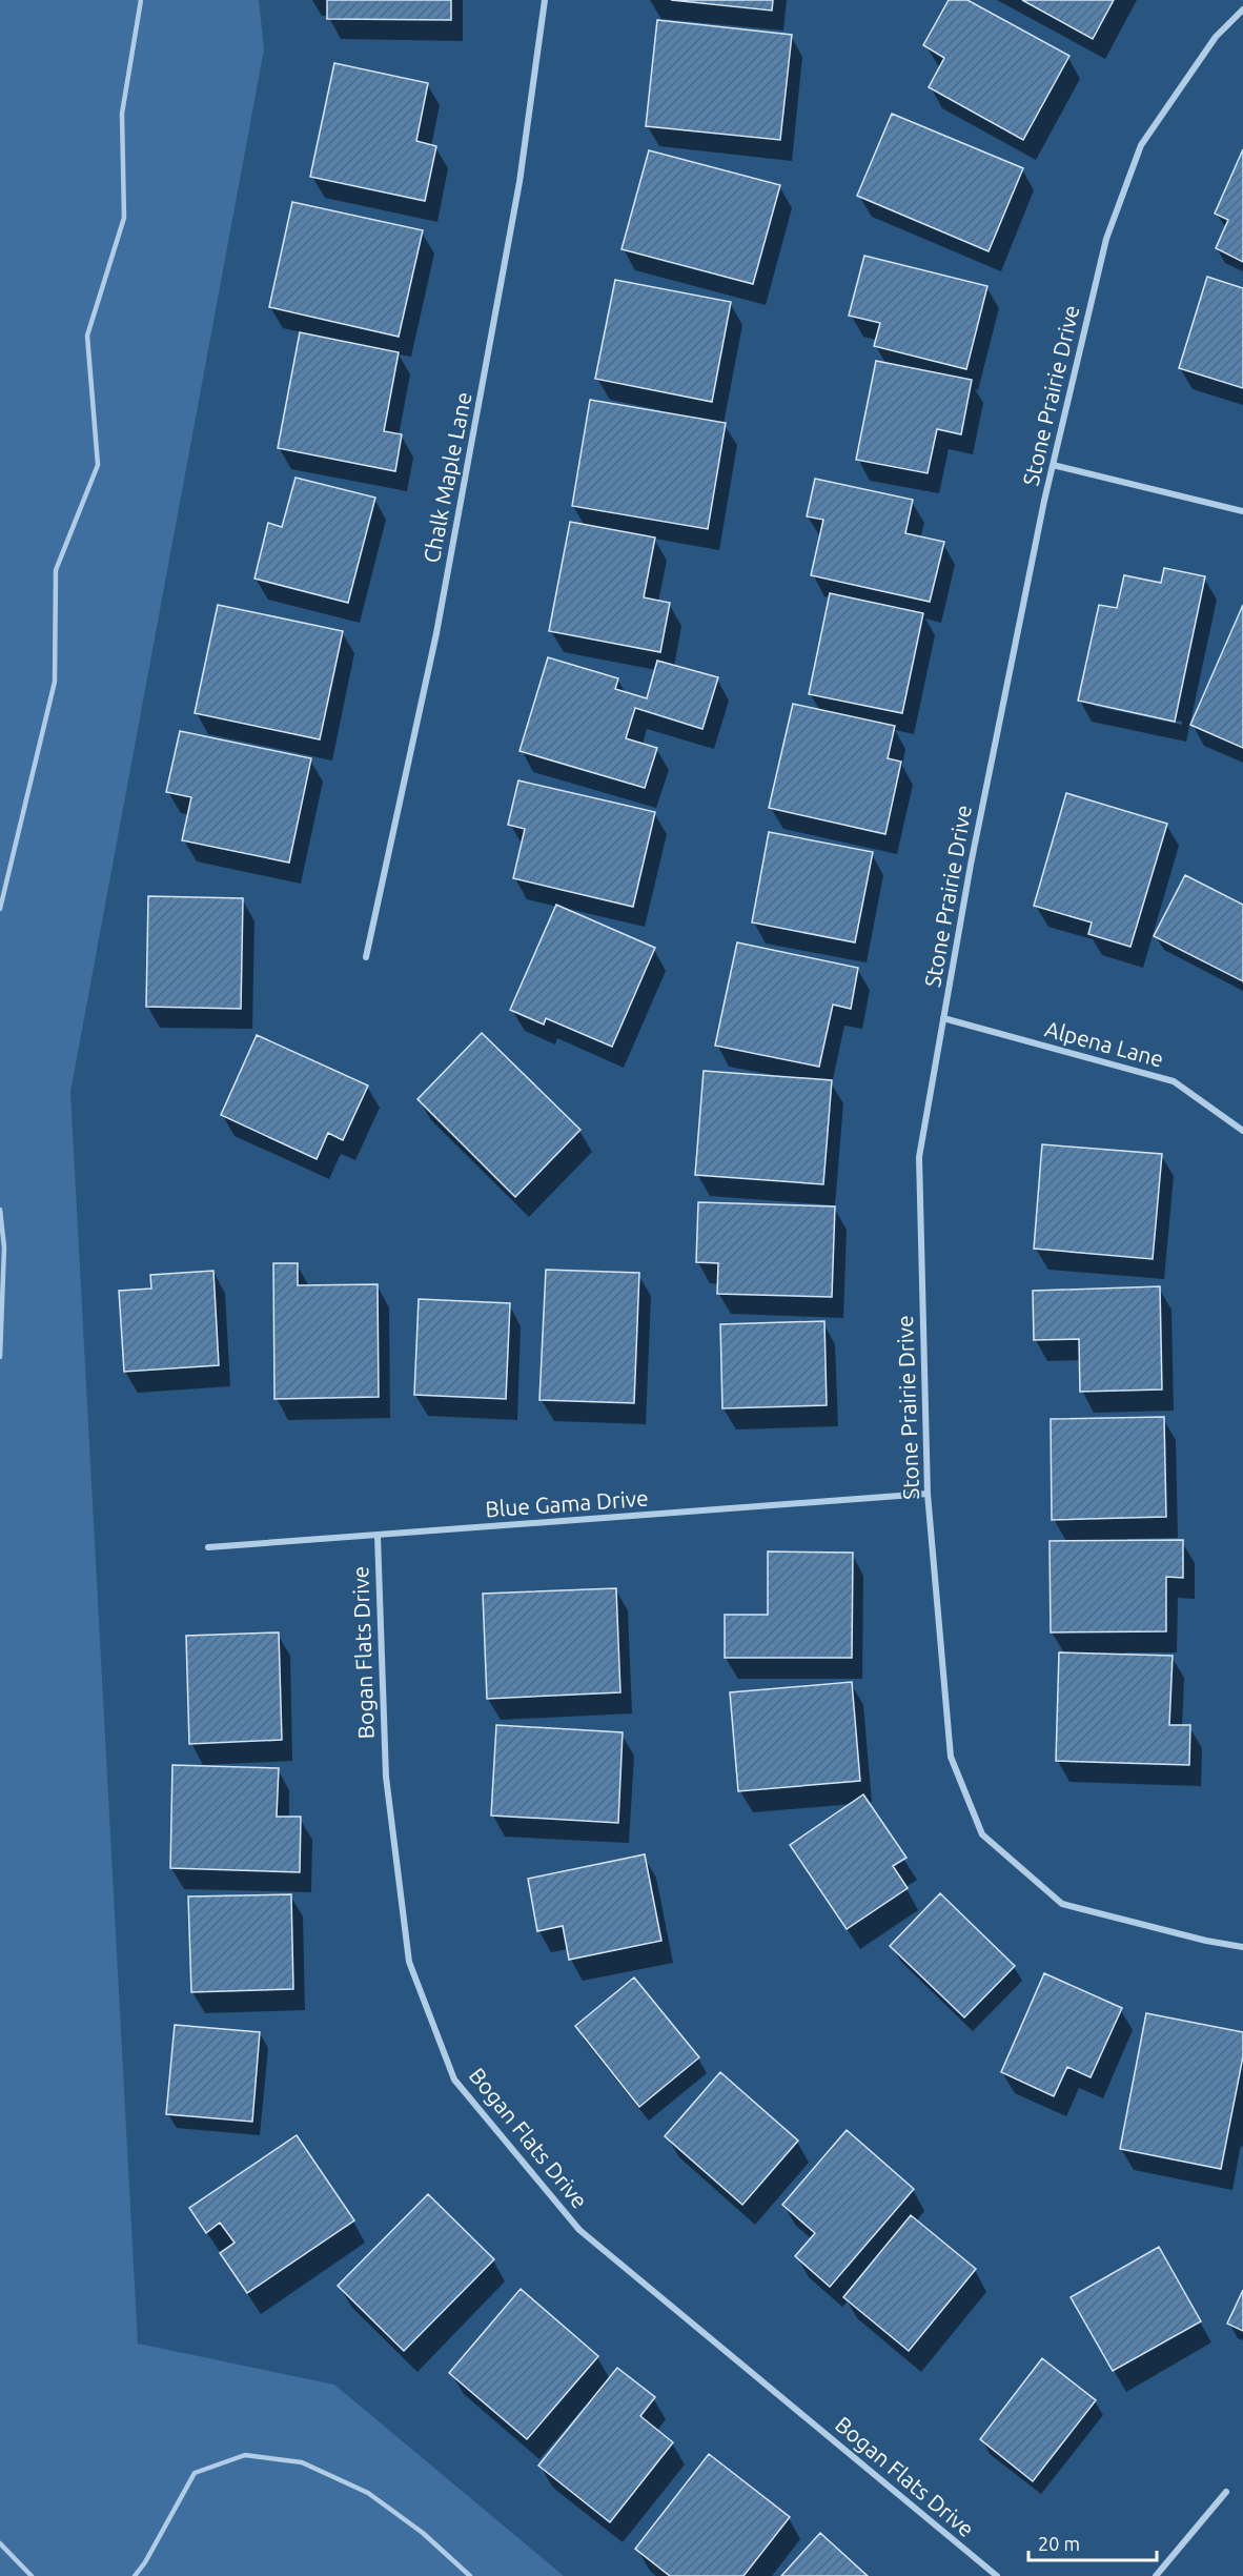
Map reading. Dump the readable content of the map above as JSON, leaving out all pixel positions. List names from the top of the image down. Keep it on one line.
{"streets":{"street":["Stone Prairie Drive","Chalk Maple Lane","Alpena Lane","Blue Gama Drive","Bogan Flats Drive"]},"crossings":[["Stone Prairie Drive","Alpena Lane"],["Stone Prairie Drive","Blue Gama Drive"],["Blue Gama Drive","Bogan Flats Drive"]],"scale_bar":"20 m"}
